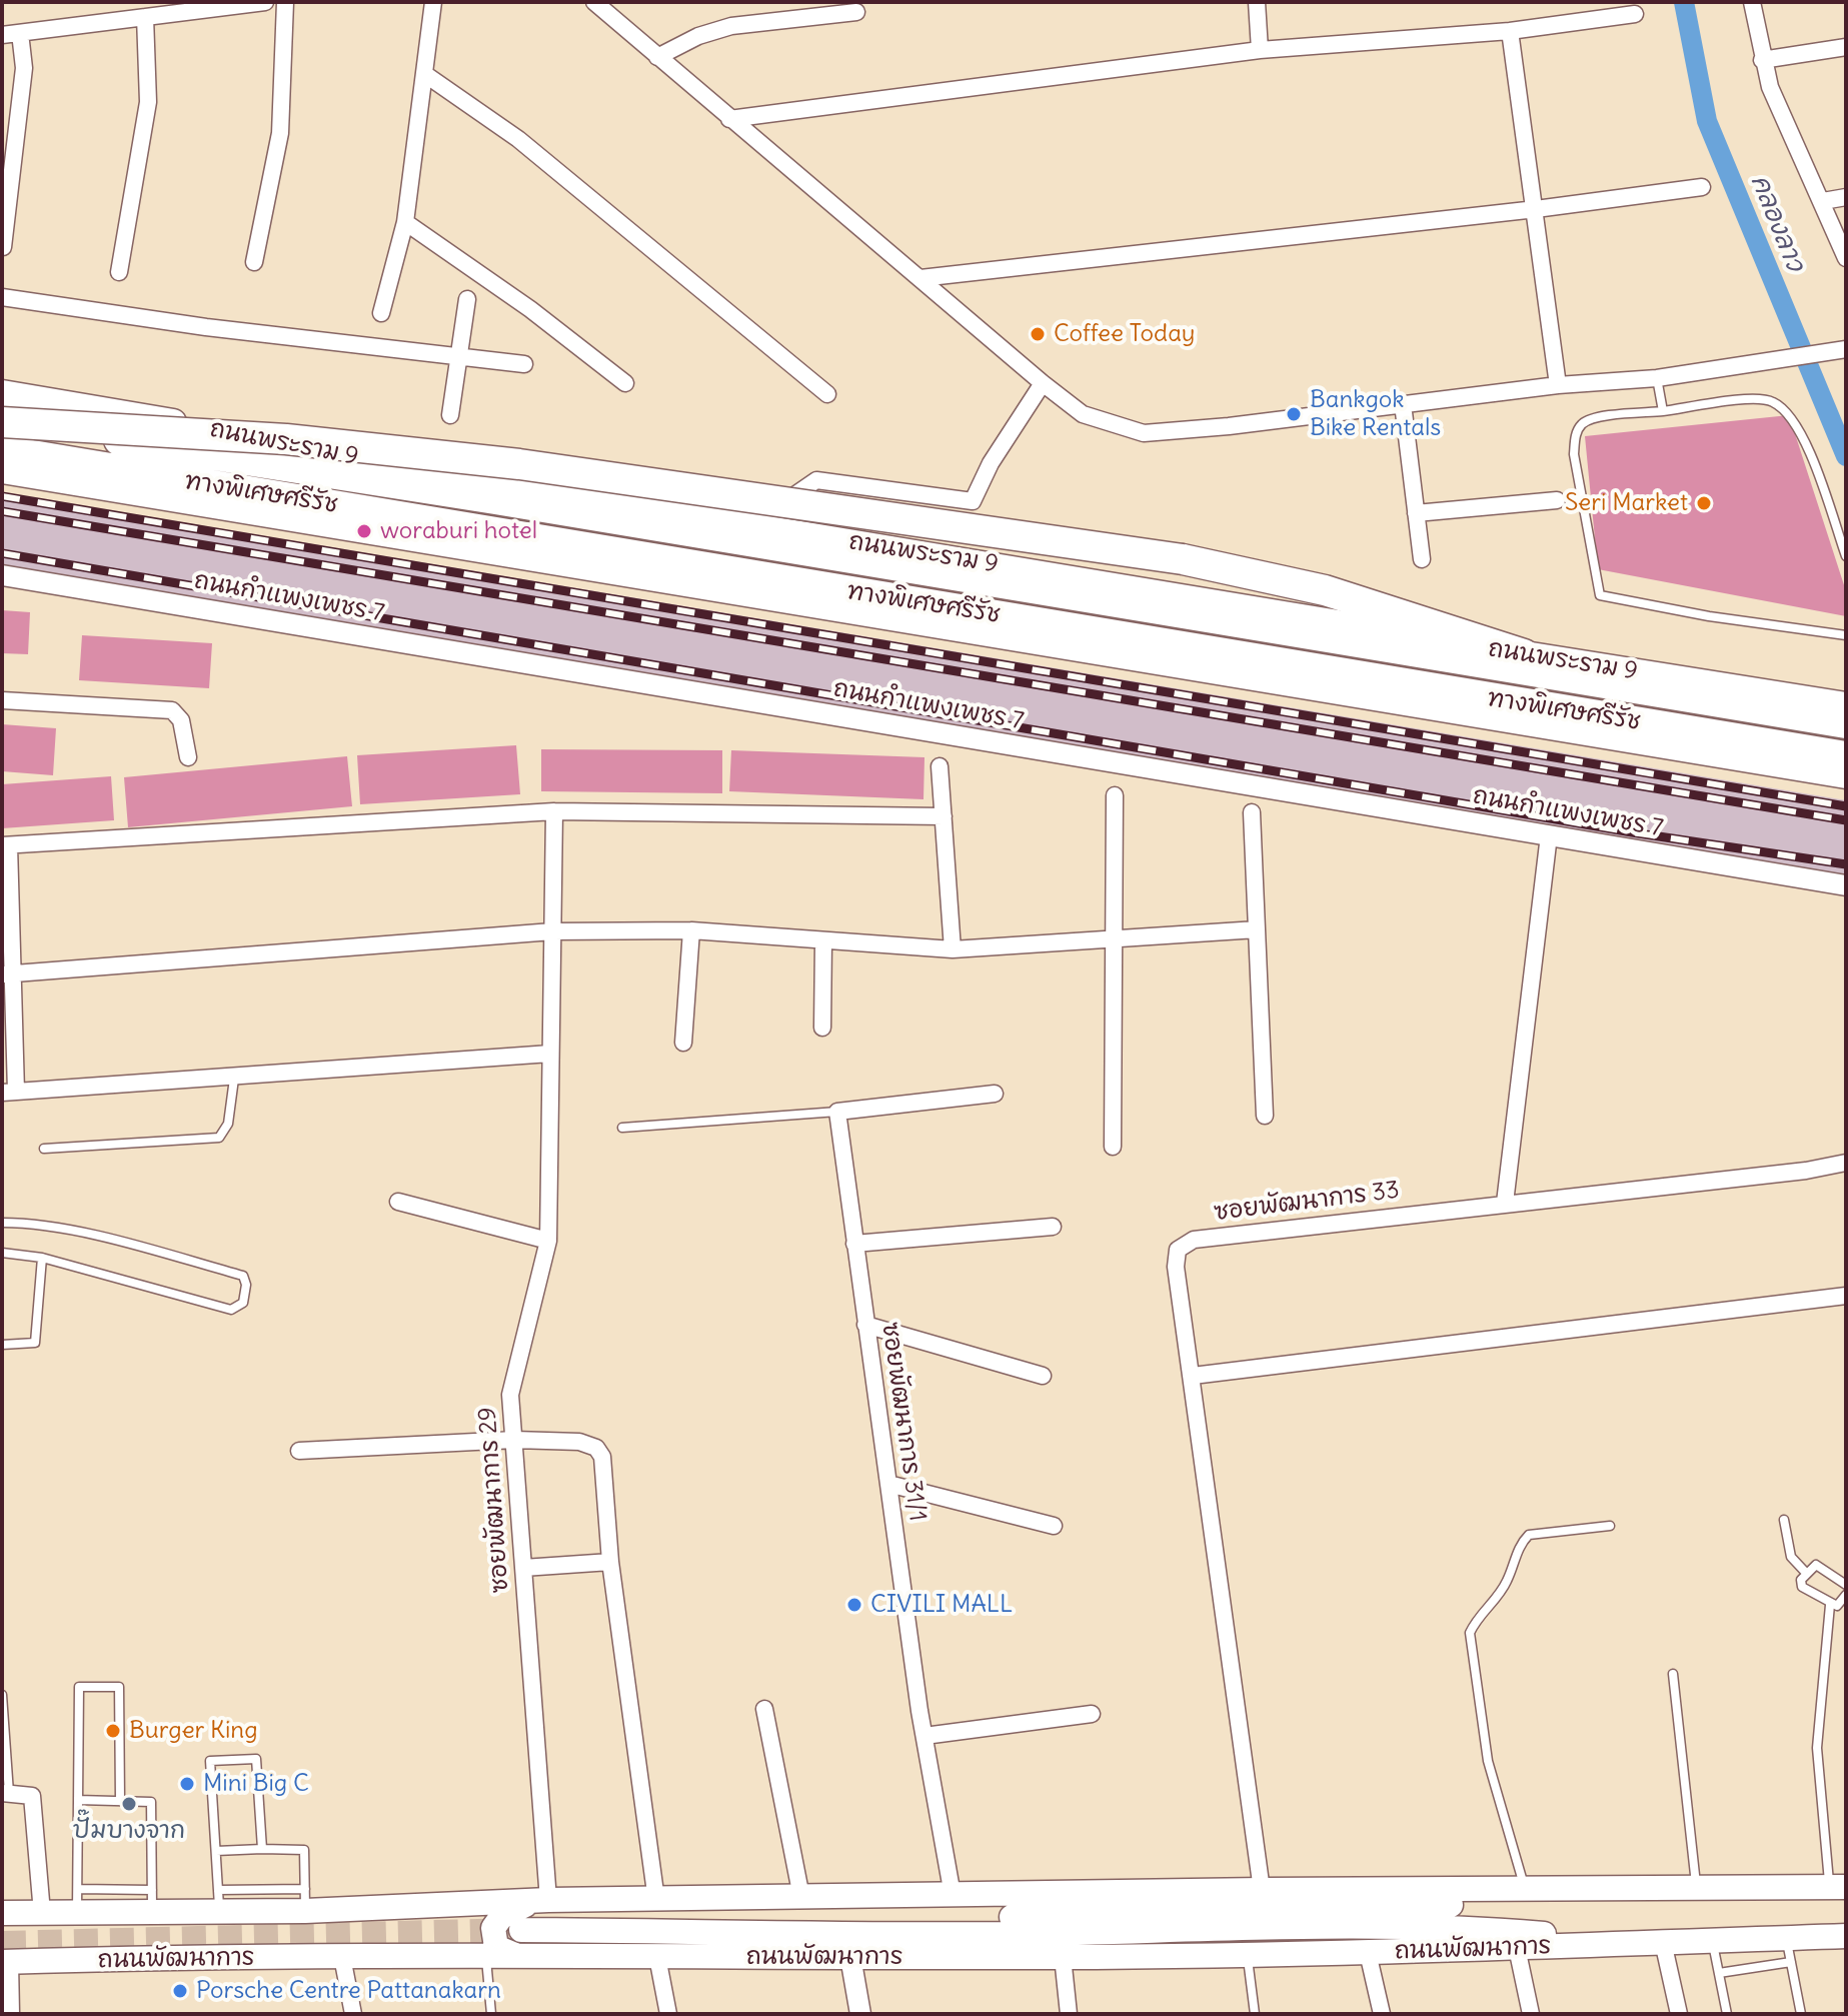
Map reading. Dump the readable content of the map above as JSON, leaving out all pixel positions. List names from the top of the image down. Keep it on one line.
{"streets":{"highway":["ทางพิเศษศรีรัช"],"main road":["ถนนพระราม 9","ถนนพัฒนาการ"],"street":["ถนนกำแพงเพชร 7","ซอยพัฒนาการ 33","ซอยพัฒนาการ 31/1","ซอยพัฒนาการ 29"]},"crossings":[["ซอยพัฒนาการ 33","ถนนพัฒนาการ"],["ซอยพัฒนาการ 31/1","ถนนพัฒนาการ"],["ซอยพัฒนาการ 29","ถนนพัฒนาการ"]],"water":["คลองลาว"],"places":["Coffee Today","Bankgok Bike Rentals","Seri Market","woraburi hotel","CIVILI MALL","Burger King","Mini Big C","ปั๊มบางจาก","Porsche Centre Pattanakarn"]}
